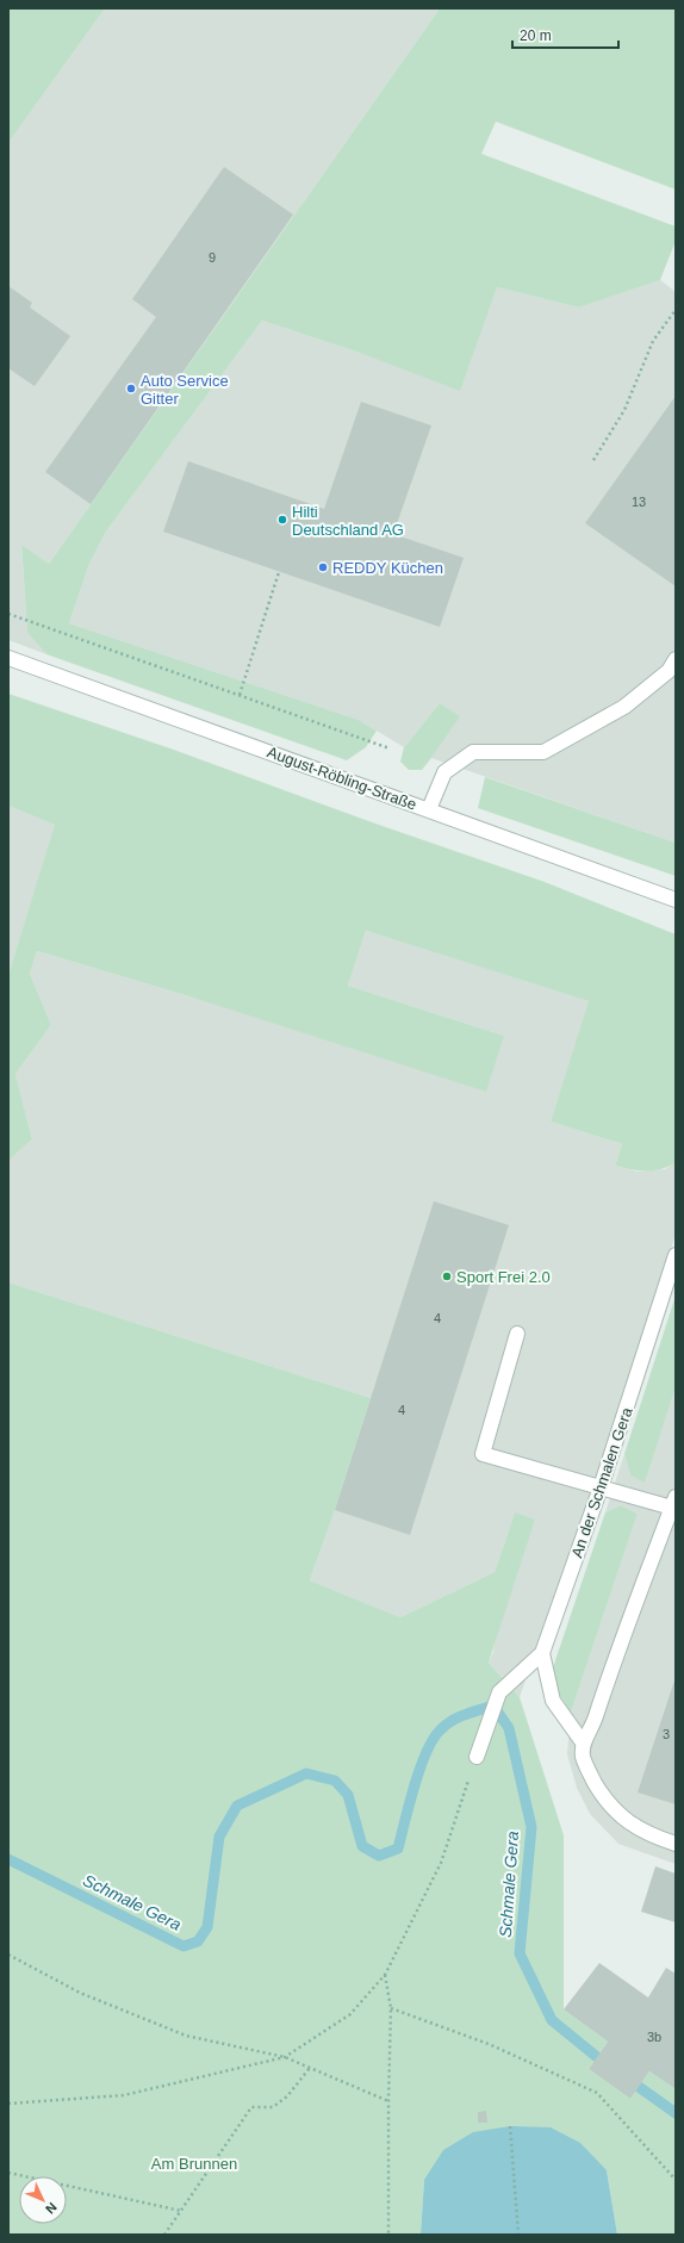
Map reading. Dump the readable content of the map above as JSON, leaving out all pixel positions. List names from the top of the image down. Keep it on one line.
{"streets":{"street":["August-Röbling-Straße","An der Schmalen Gera"]},"water":["Schmale Gera"],"parks":["Am Brunnen"],"places":["Auto Service Gitter","Hilti Deutschland AG","REDDY Küchen","Sport Frei 2.0"],"house_numbers":["9","13","4","4","3","3b"],"scale_bar":"20 m","north":"bottom right"}
